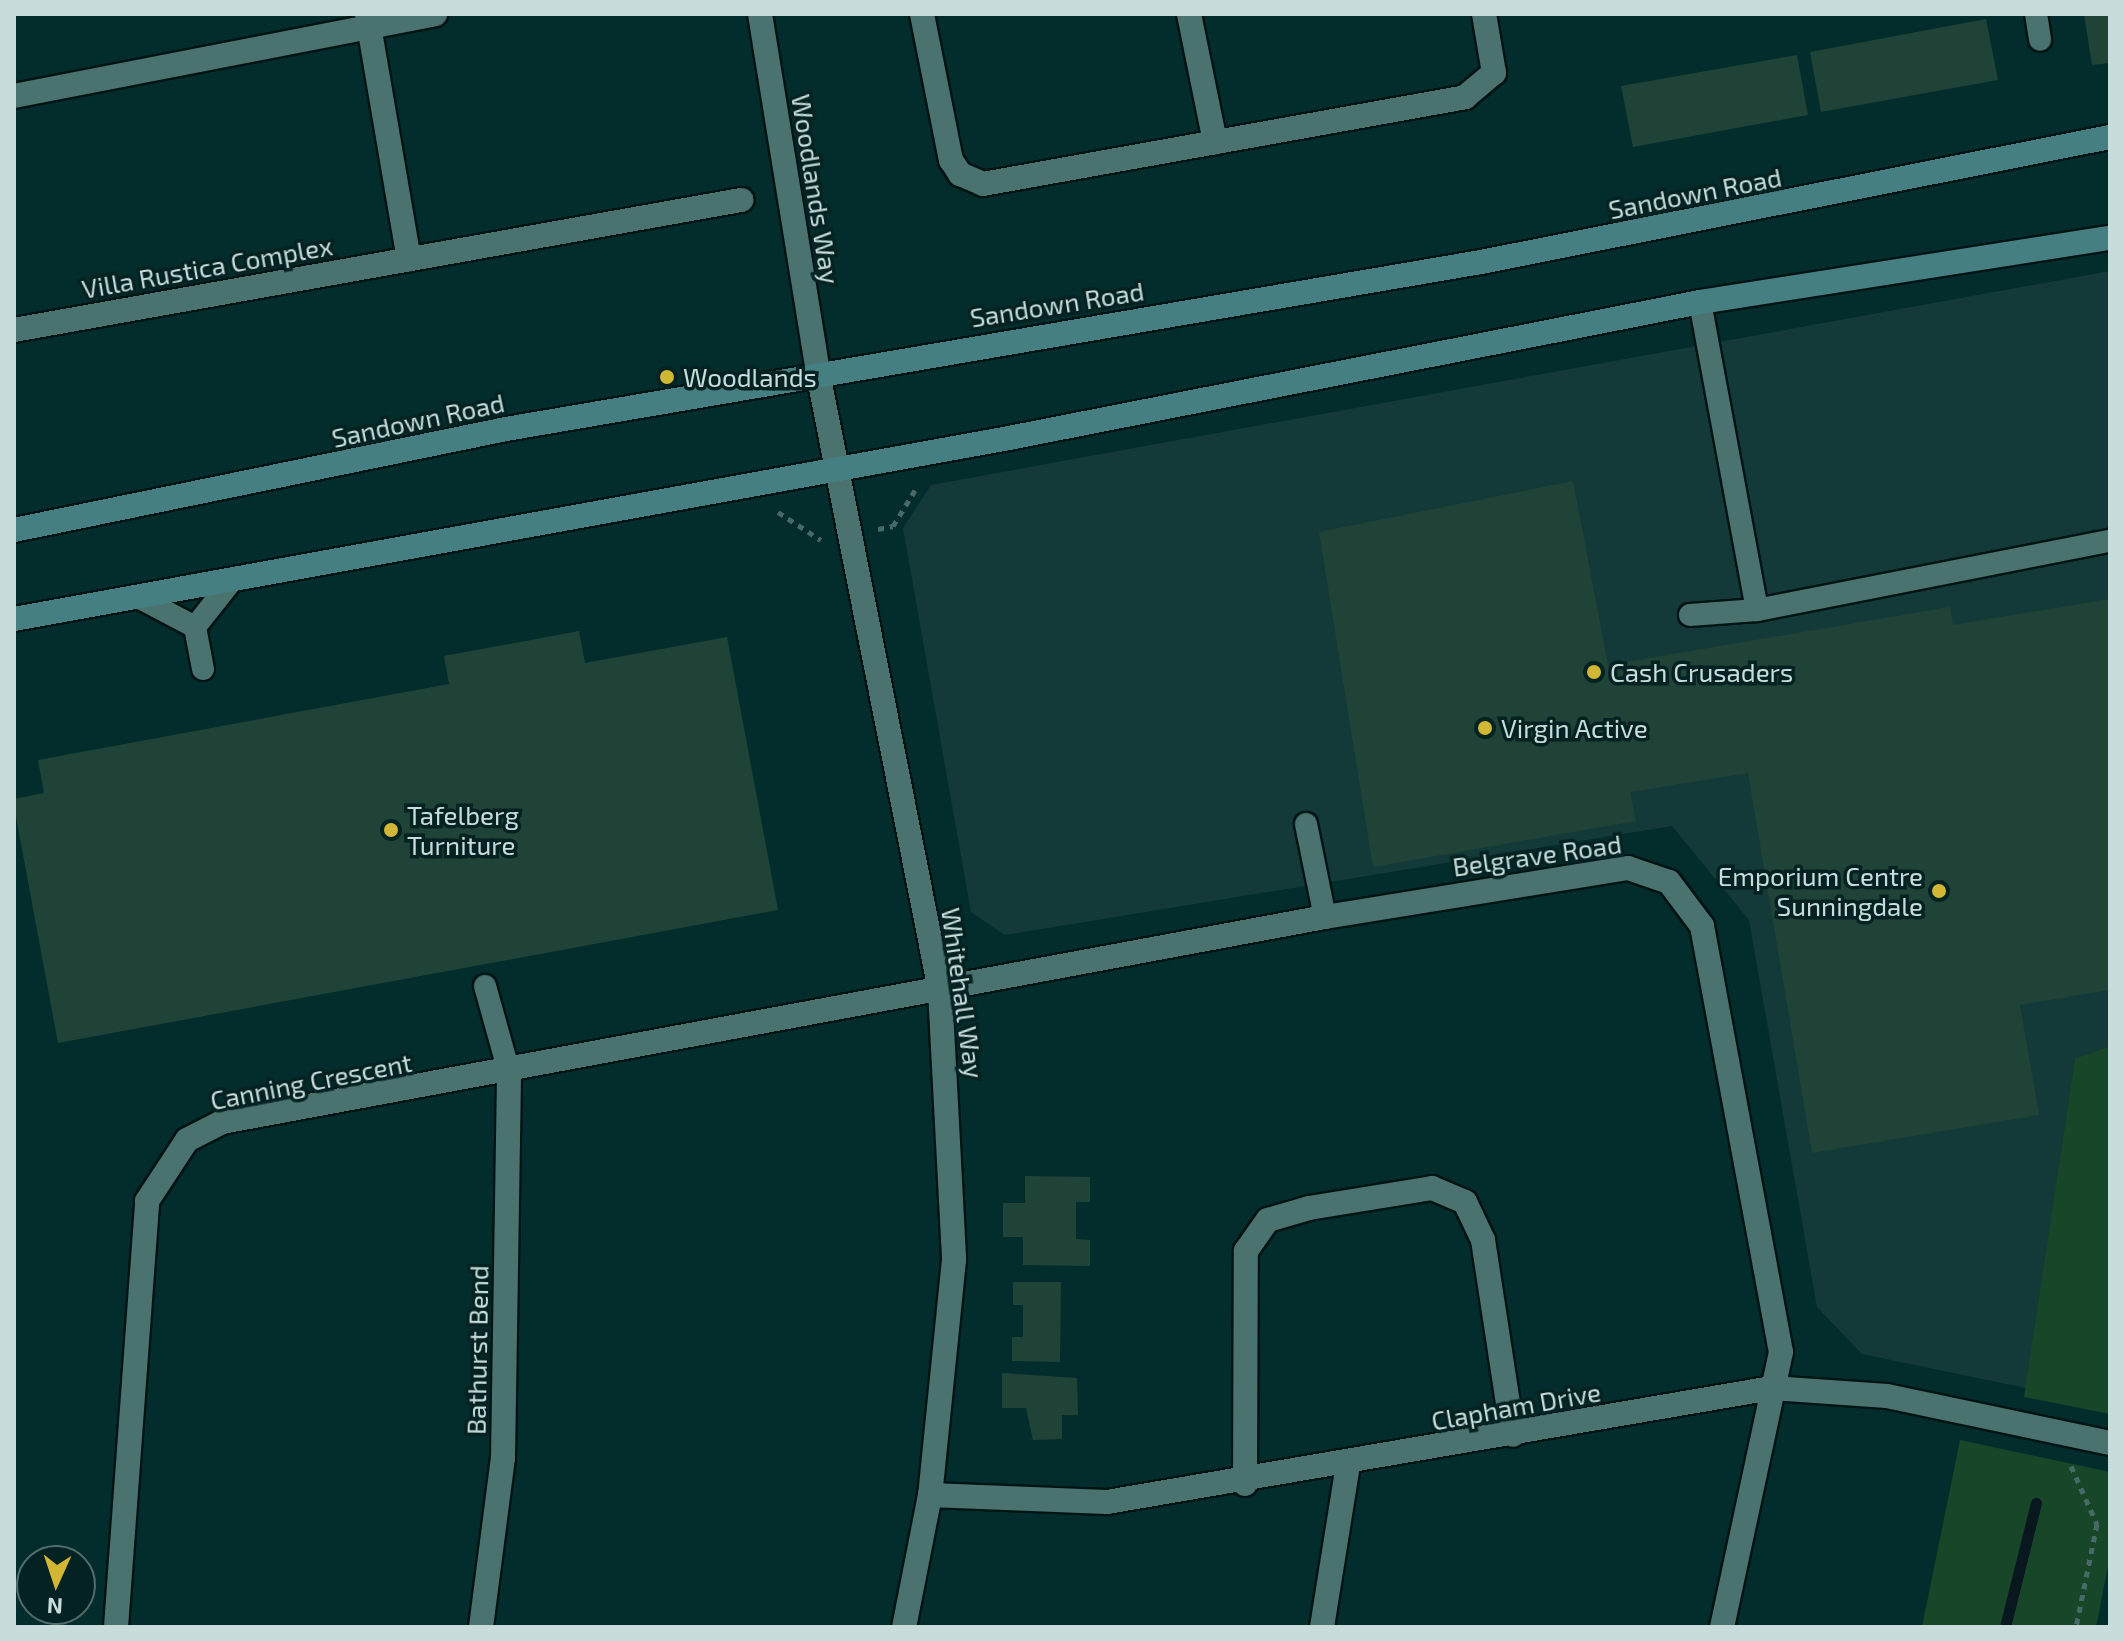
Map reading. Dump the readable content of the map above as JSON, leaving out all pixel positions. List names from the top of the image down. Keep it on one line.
{"streets":{"main road":["Sandown Road"],"street":["Woodlands Way","Villa Rustica Complex","Belgrave Road","Whitehall Way","Canning Crescent","Bathurst Bend","Clapham Drive"]},"crossings":[["Woodlands Way","Sandown Road"],["Woodlands Way","Whitehall Way"],["Sandown Road","Whitehall Way"],["Belgrave Road","Whitehall Way"],["Belgrave Road","Canning Crescent"],["Belgrave Road","Clapham Drive"],["Whitehall Way","Canning Crescent"],["Whitehall Way","Clapham Drive"],["Canning Crescent","Bathurst Bend"]],"places":["Woodlands","Cash Crusaders","Virgin Active","Tafelberg Turniture","Emporium Centre Sunningdale"],"north":"bottom"}
